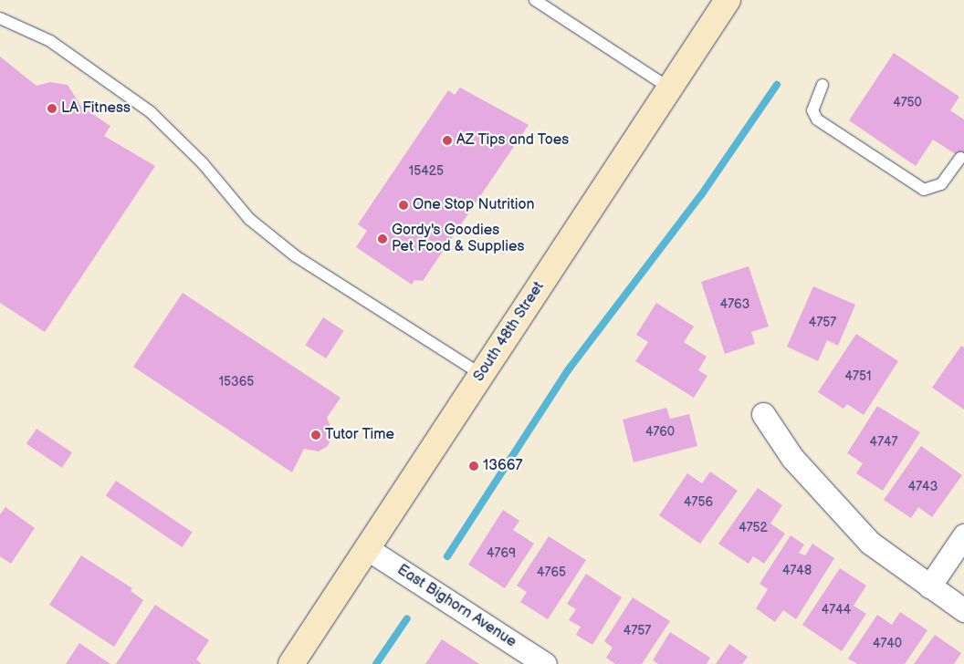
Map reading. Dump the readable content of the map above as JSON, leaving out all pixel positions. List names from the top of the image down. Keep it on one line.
{"streets":{"main road":["South 48th Street"],"street":["East Bighorn Avenue"]},"crossings":[["South 48th Street","East Bighorn Avenue"]],"places":["LA Fitness","AZ Tips and Toes","One Stop Nutrition","Gordy's Goodies Pet Food & Supplies","Tutor Time","13667"],"house_numbers":["4750","15425","4763","4757","4751","15365","4760","4747","4743","4756","4752","4769","4748","4765","4744","4757","4740"]}
